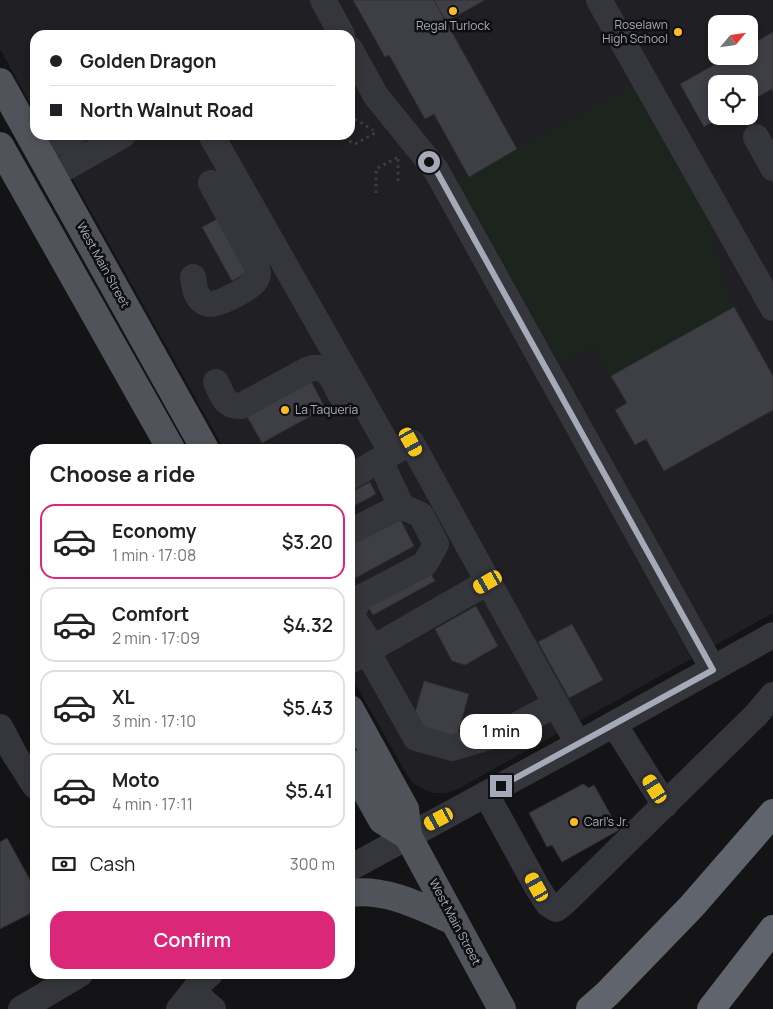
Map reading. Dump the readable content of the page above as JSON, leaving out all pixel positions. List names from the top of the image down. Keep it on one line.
{"streets":{"main road":["West Main Street"]},"places":["Regal Turlock","Roselawn High School","La Taqueria","Carl's Jr."],"north":"top right","page":{"banner":["Golden Dragon","North Walnut Road"],"heading":"Choose a ride","list":[{"name":"Economy","note":"1 min · 17:08","value":"$3.20"},{"name":"Comfort","note":"2 min · 17:09","value":"$4.32"},{"name":"XL","note":"3 min · 17:10","value":"$5.43"},{"name":"Moto","note":"4 min · 17:11","value":"$5.41"}],"bubble":"1 min","pay":["Cash","300 m"],"buttons":"Confirm"}}
